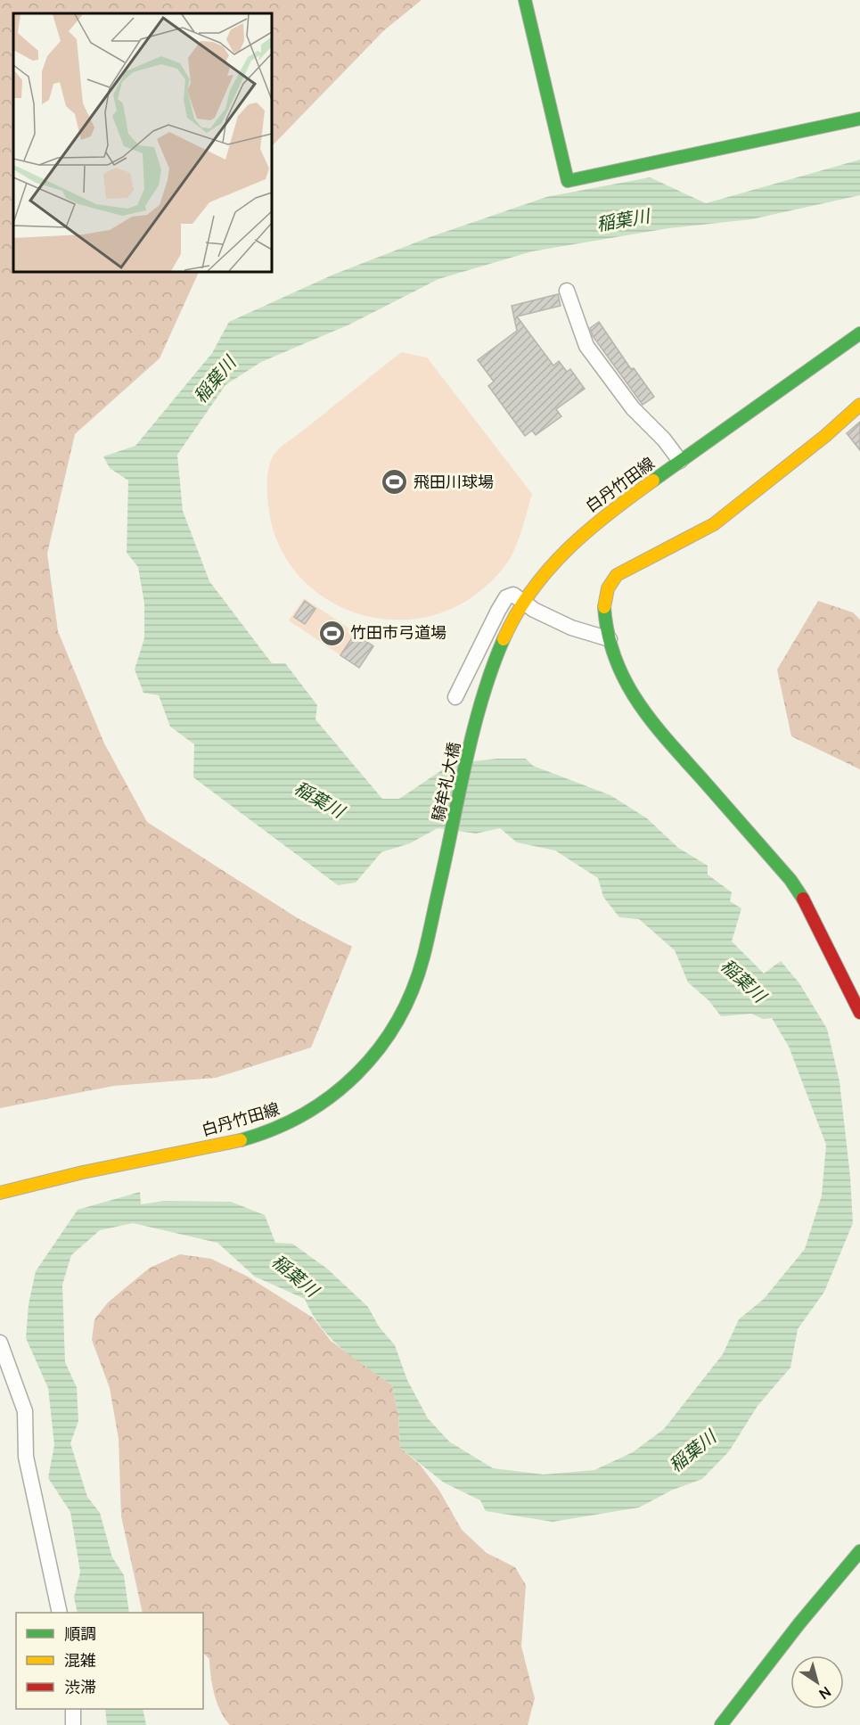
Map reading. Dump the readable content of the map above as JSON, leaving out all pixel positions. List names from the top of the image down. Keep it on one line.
{"streets":{"street":["白丹竹田線","騎牟礼大橋"]},"crossings":[["白丹竹田線","騎牟礼大橋"]],"water":["稲葉川"],"places":{"sports":["飛田川球場","竹田市弓道場"]},"legend":["順調","混雑","渋滞"],"north":"bottom right"}
